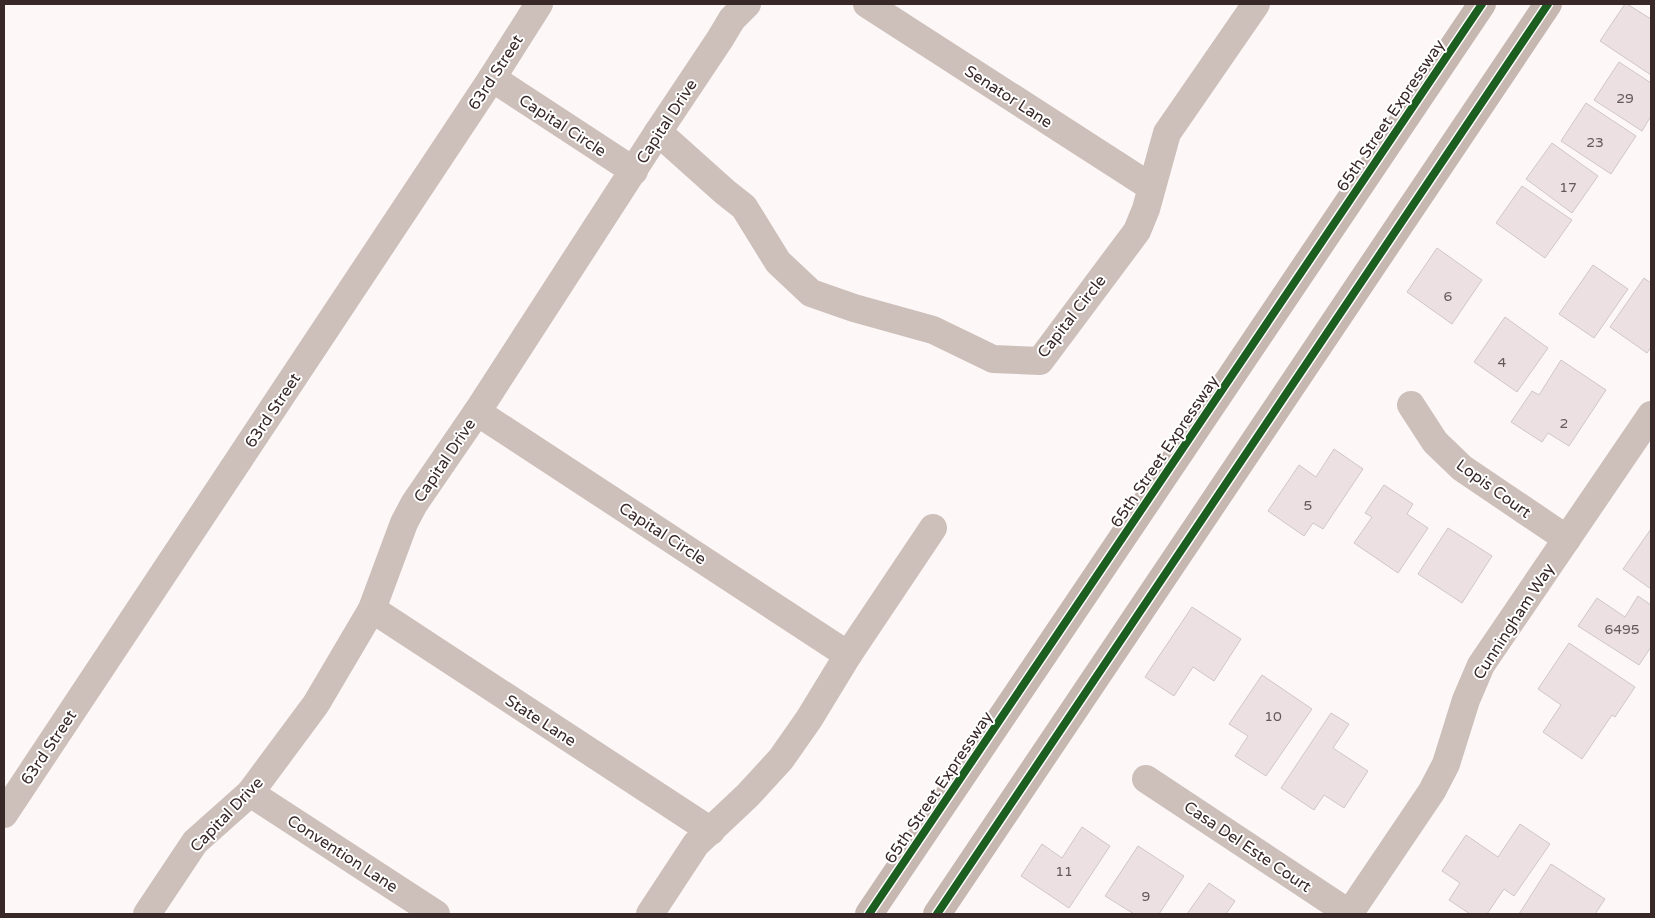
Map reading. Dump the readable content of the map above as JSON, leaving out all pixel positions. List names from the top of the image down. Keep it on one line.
{"streets":{"main road":["65th Street Expressway"],"street":["63rd Street","Senator Lane","Capital Drive","Capital Circle","Lopis Court","Cunningham Way","State Lane","Casa Del Este Court","Convention Lane"]},"crossings":[["63rd Street","Capital Circle"],["Senator Lane","Capital Circle"],["Capital Drive","Capital Circle"],["Capital Drive","State Lane"],["Capital Drive","Convention Lane"],["Lopis Court","Cunningham Way"],["Cunningham Way","Casa Del Este Court"]],"house_numbers":["29","23","17","6","4","2","5","6495","10","11","9"]}
